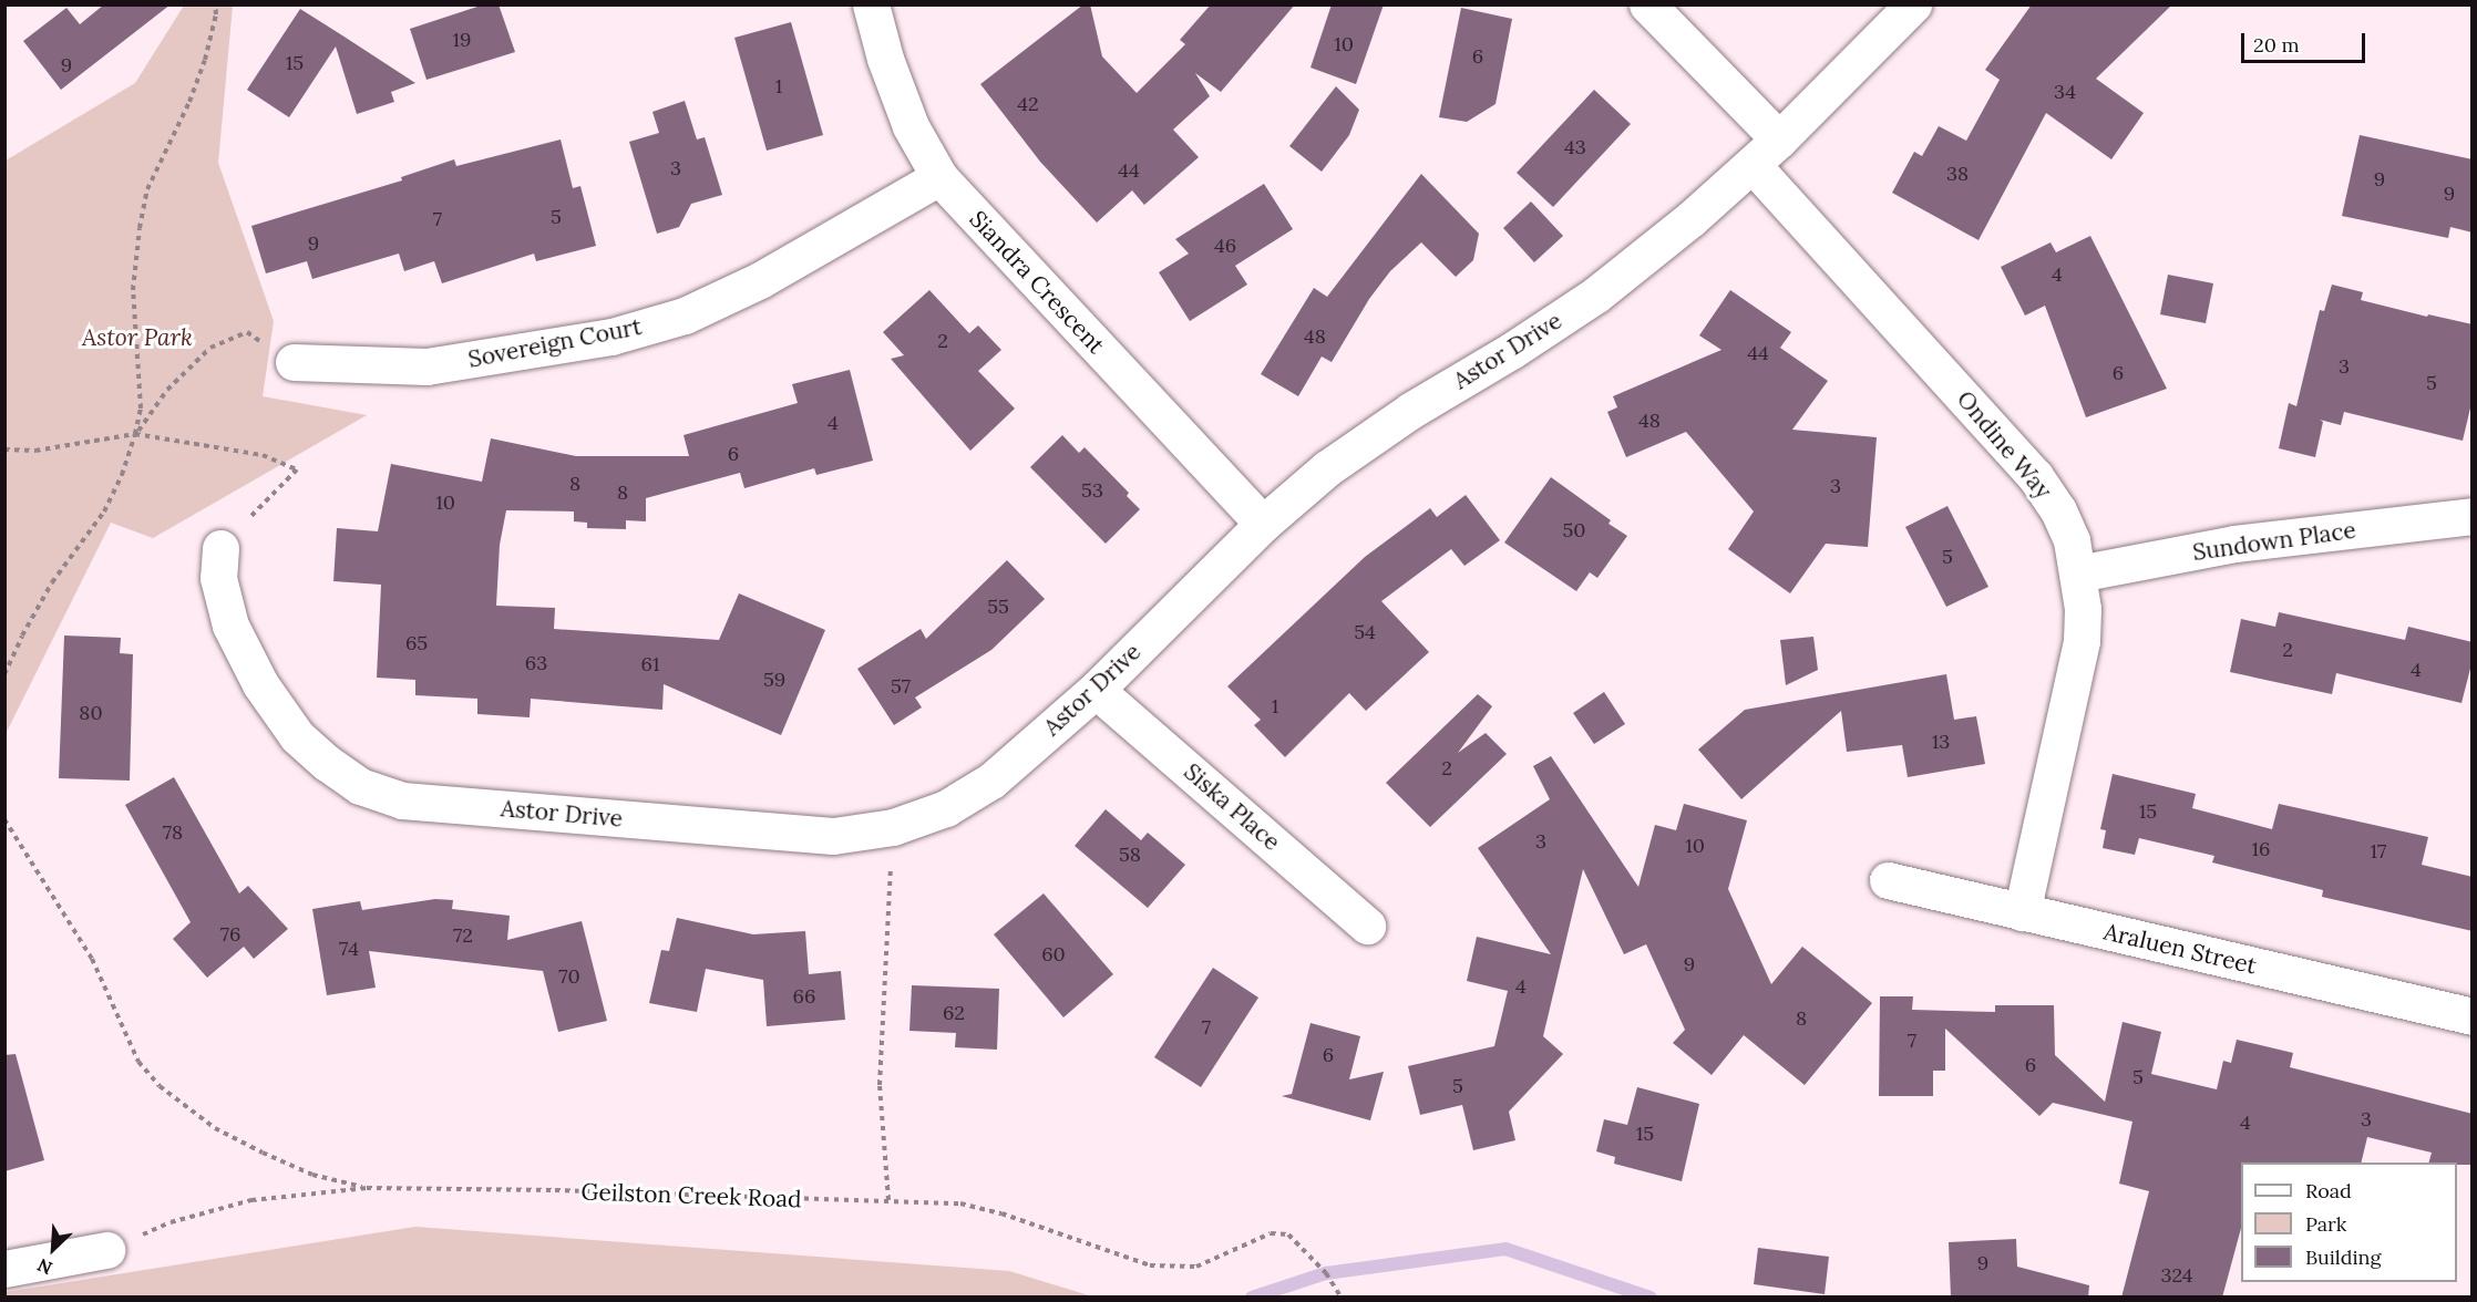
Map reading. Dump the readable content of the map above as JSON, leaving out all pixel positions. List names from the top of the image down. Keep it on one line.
{"streets":{"street":["Siandra Crescent","Sovereign Court","Astor Drive","Ondine Way","Sundown Place","Siska Place","Araluen Street"],"path":["Geilston Creek Road"]},"crossings":[["Siandra Crescent","Sovereign Court"],["Siandra Crescent","Astor Drive"],["Astor Drive","Ondine Way"],["Astor Drive","Siska Place"],["Ondine Way","Sundown Place"],["Ondine Way","Araluen Street"]],"parks":["Astor Park"],"house_numbers":["19","10","6","15","9","1","34","42","43","3","44","38","9","9","5","7","9","46","4","48","2","44","3","6","5","48","4","6","8","3","53","8","10","50","5","55","54","65","2","63","61","4","59","57","1","80","13","2","15","78","3","10","16","17","58","76","72","74","60","9","70","4","66","62","8","7","7","6","6","5","5","3","4","15","9","324"],"legend":["Road","Park","Building"],"scale_bar":"20 m","north":"bottom left"}
